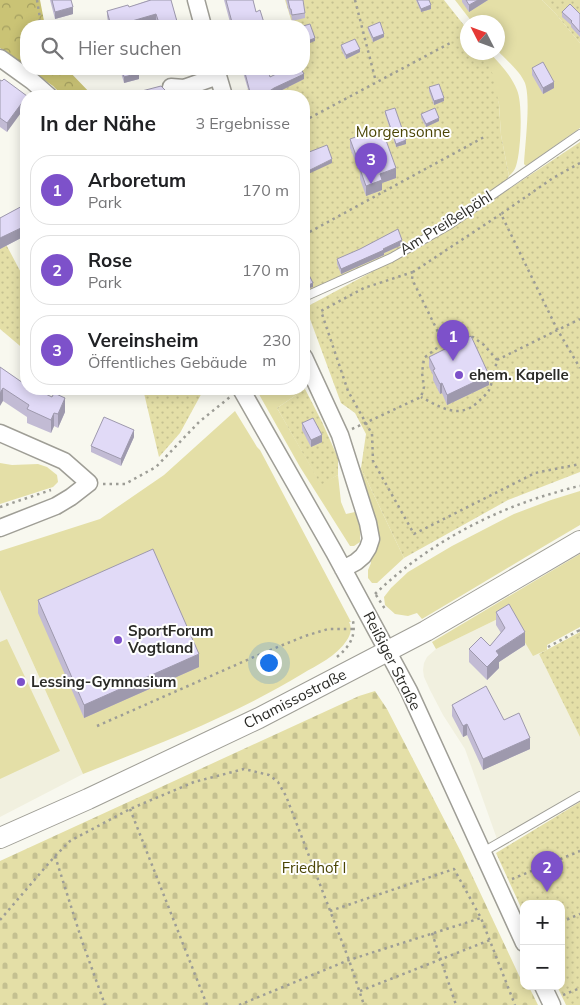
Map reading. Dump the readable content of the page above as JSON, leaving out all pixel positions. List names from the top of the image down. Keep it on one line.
{"streets":{"street":["Reißiger Straße","Chamissostraße"],"lane":["Am Preißelpöhl"]},"crossings":[["Reißiger Straße","Chamissostraße"]],"parks":["Morgensonne","Friedhof I"],"places":["ehem. Kapelle","SportForum Vogtland","Lessing-Gymnasium"],"north":"top left","page":{"search":"Hier suchen","heading":["In der Nähe","3 Ergebnisse"],"pins":["3","1","2"],"list":[{"mark":"1","name":"Arboretum","note":"Park","value":"170 m"},{"mark":"2","name":"Rose","note":"Park","value":"170 m"},{"mark":"3","name":"Vereinsheim","note":"Öffentliches Gebäude","value":"230 m"}],"map_buttons":["+","−"]}}
